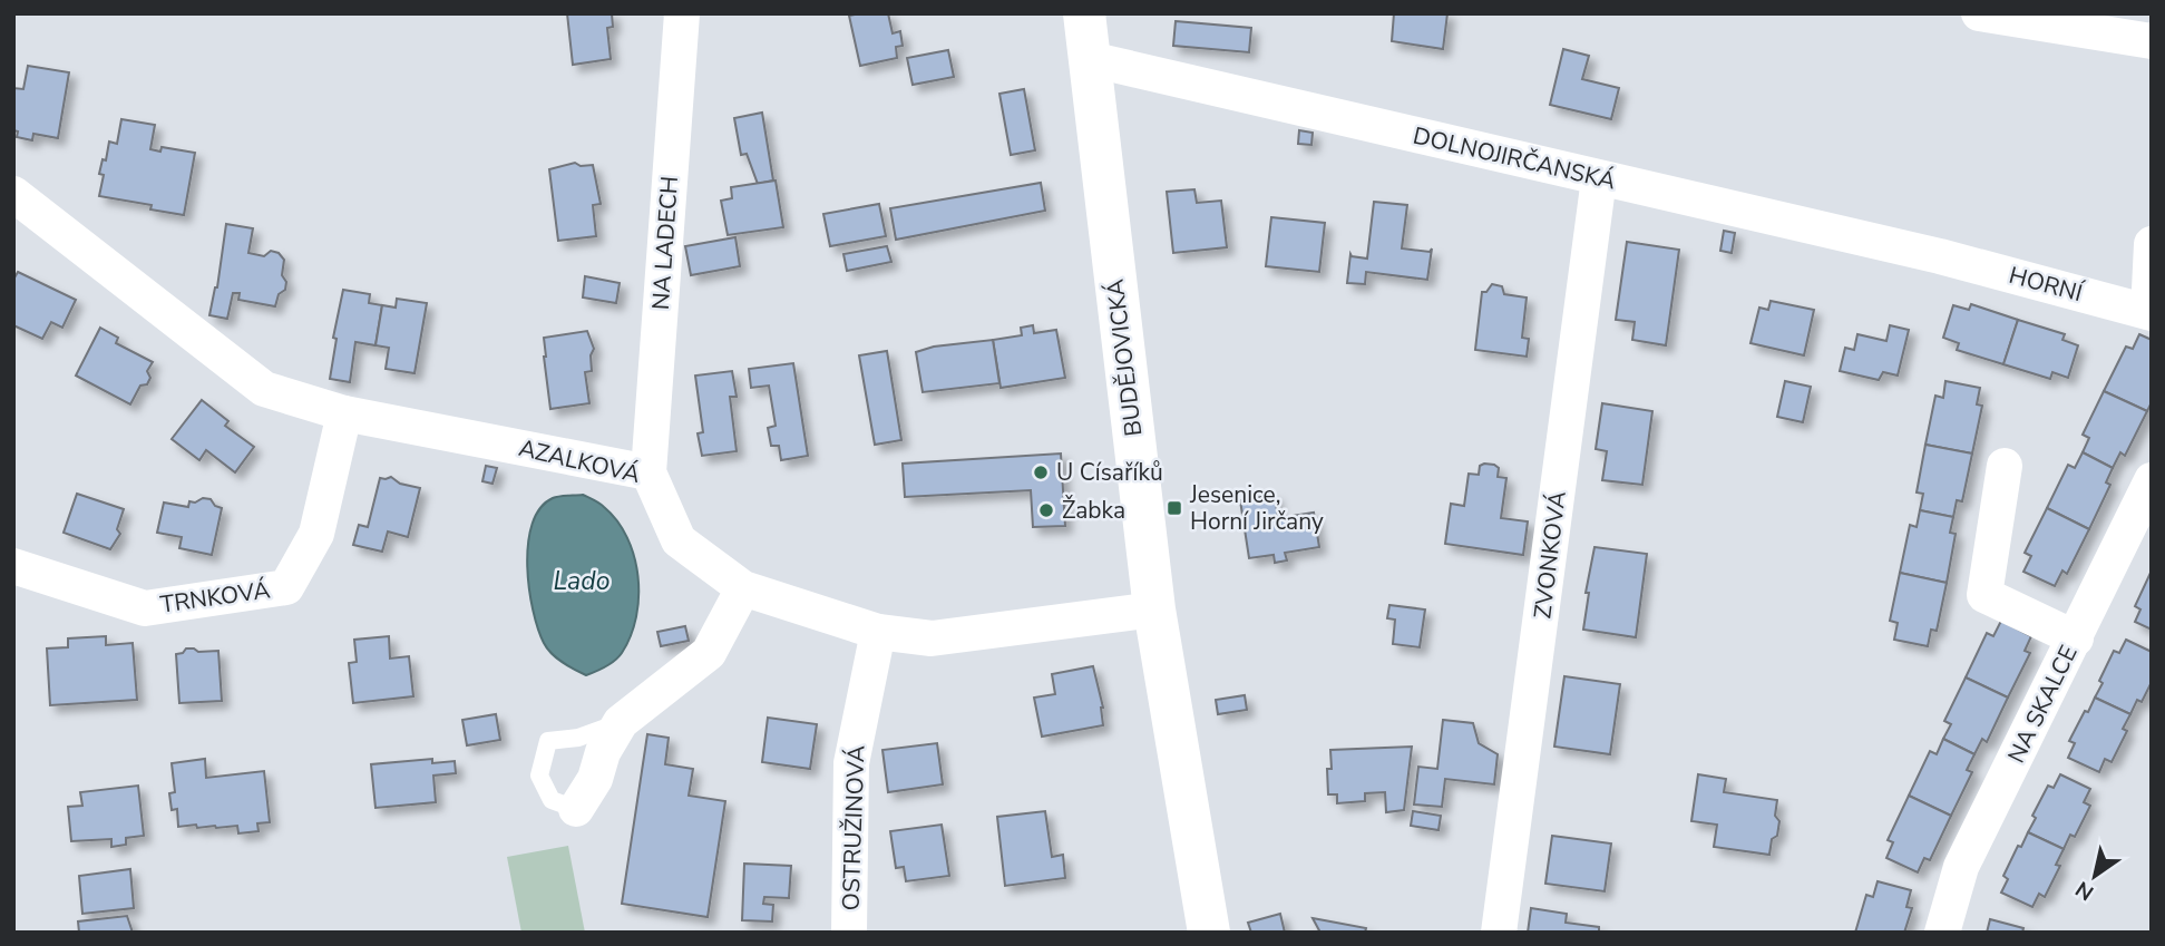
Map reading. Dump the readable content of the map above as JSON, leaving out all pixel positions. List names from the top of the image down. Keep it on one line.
{"streets":{"main road":["BUDĚJOVICKÁ"],"street":["DOLNOJIRČANSKÁ","NA LADECH","HORNÍ","AZALKOVÁ","ZVONKOVÁ","TRNKOVÁ","NA SKALCE","OSTRUŽINOVÁ"]},"crossings":[["DOLNOJIRČANSKÁ","HORNÍ"],["DOLNOJIRČANSKÁ","BUDĚJOVICKÁ"],["DOLNOJIRČANSKÁ","ZVONKOVÁ"],["NA LADECH","AZALKOVÁ"],["BUDĚJOVICKÁ","AZALKOVÁ"],["AZALKOVÁ","TRNKOVÁ"],["AZALKOVÁ","OSTRUŽINOVÁ"]],"water":["Lado"],"places":{"other":["U Císaříků","Žabka"],"transit":["Jesenice, Horní Jirčany"]},"north":"bottom left"}
